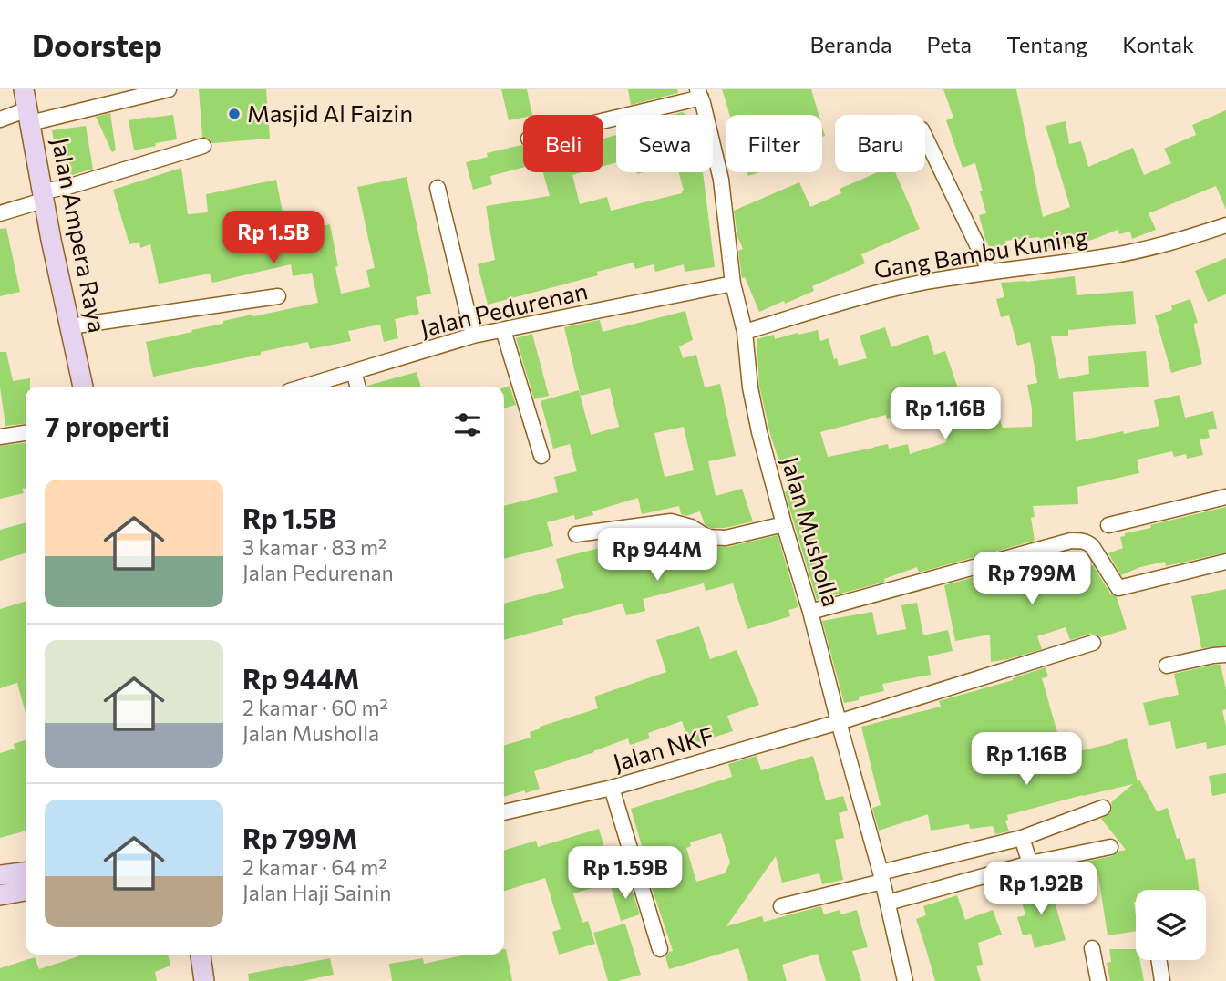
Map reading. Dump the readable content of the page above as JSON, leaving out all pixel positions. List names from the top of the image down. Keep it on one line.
{"streets":{"street":["Jalan Ampera Raya","Gang Bambu Kuning","Jalan Pedurenan","Jalan Musholla","Jalan NKF"]},"crossings":[["Gang Bambu Kuning","Jalan Musholla"],["Jalan Pedurenan","Jalan Musholla"],["Jalan Musholla","Jalan NKF"]],"places":["Masjid Al Faizin"],"page":{"header":"Doorstep","nav":["Beranda","Peta","Tentang","Kontak"],"chip":["Beli","Sewa","Filter","Baru"],"price":["Rp 1.5B","Rp 1.16B","Rp 944M","Rp 799M","Rp 1.16B","Rp 1.59B","Rp 1.92B"],"heading":"7 properti","list":[{"name":"Rp 1.5B","note":"3 kamar · 83 m² · Jalan Pedurenan"},{"name":"Rp 944M","note":"2 kamar · 60 m² · Jalan Musholla"},{"name":"Rp 799M","note":"2 kamar · 64 m² · Jalan Haji Sainin"}]}}
